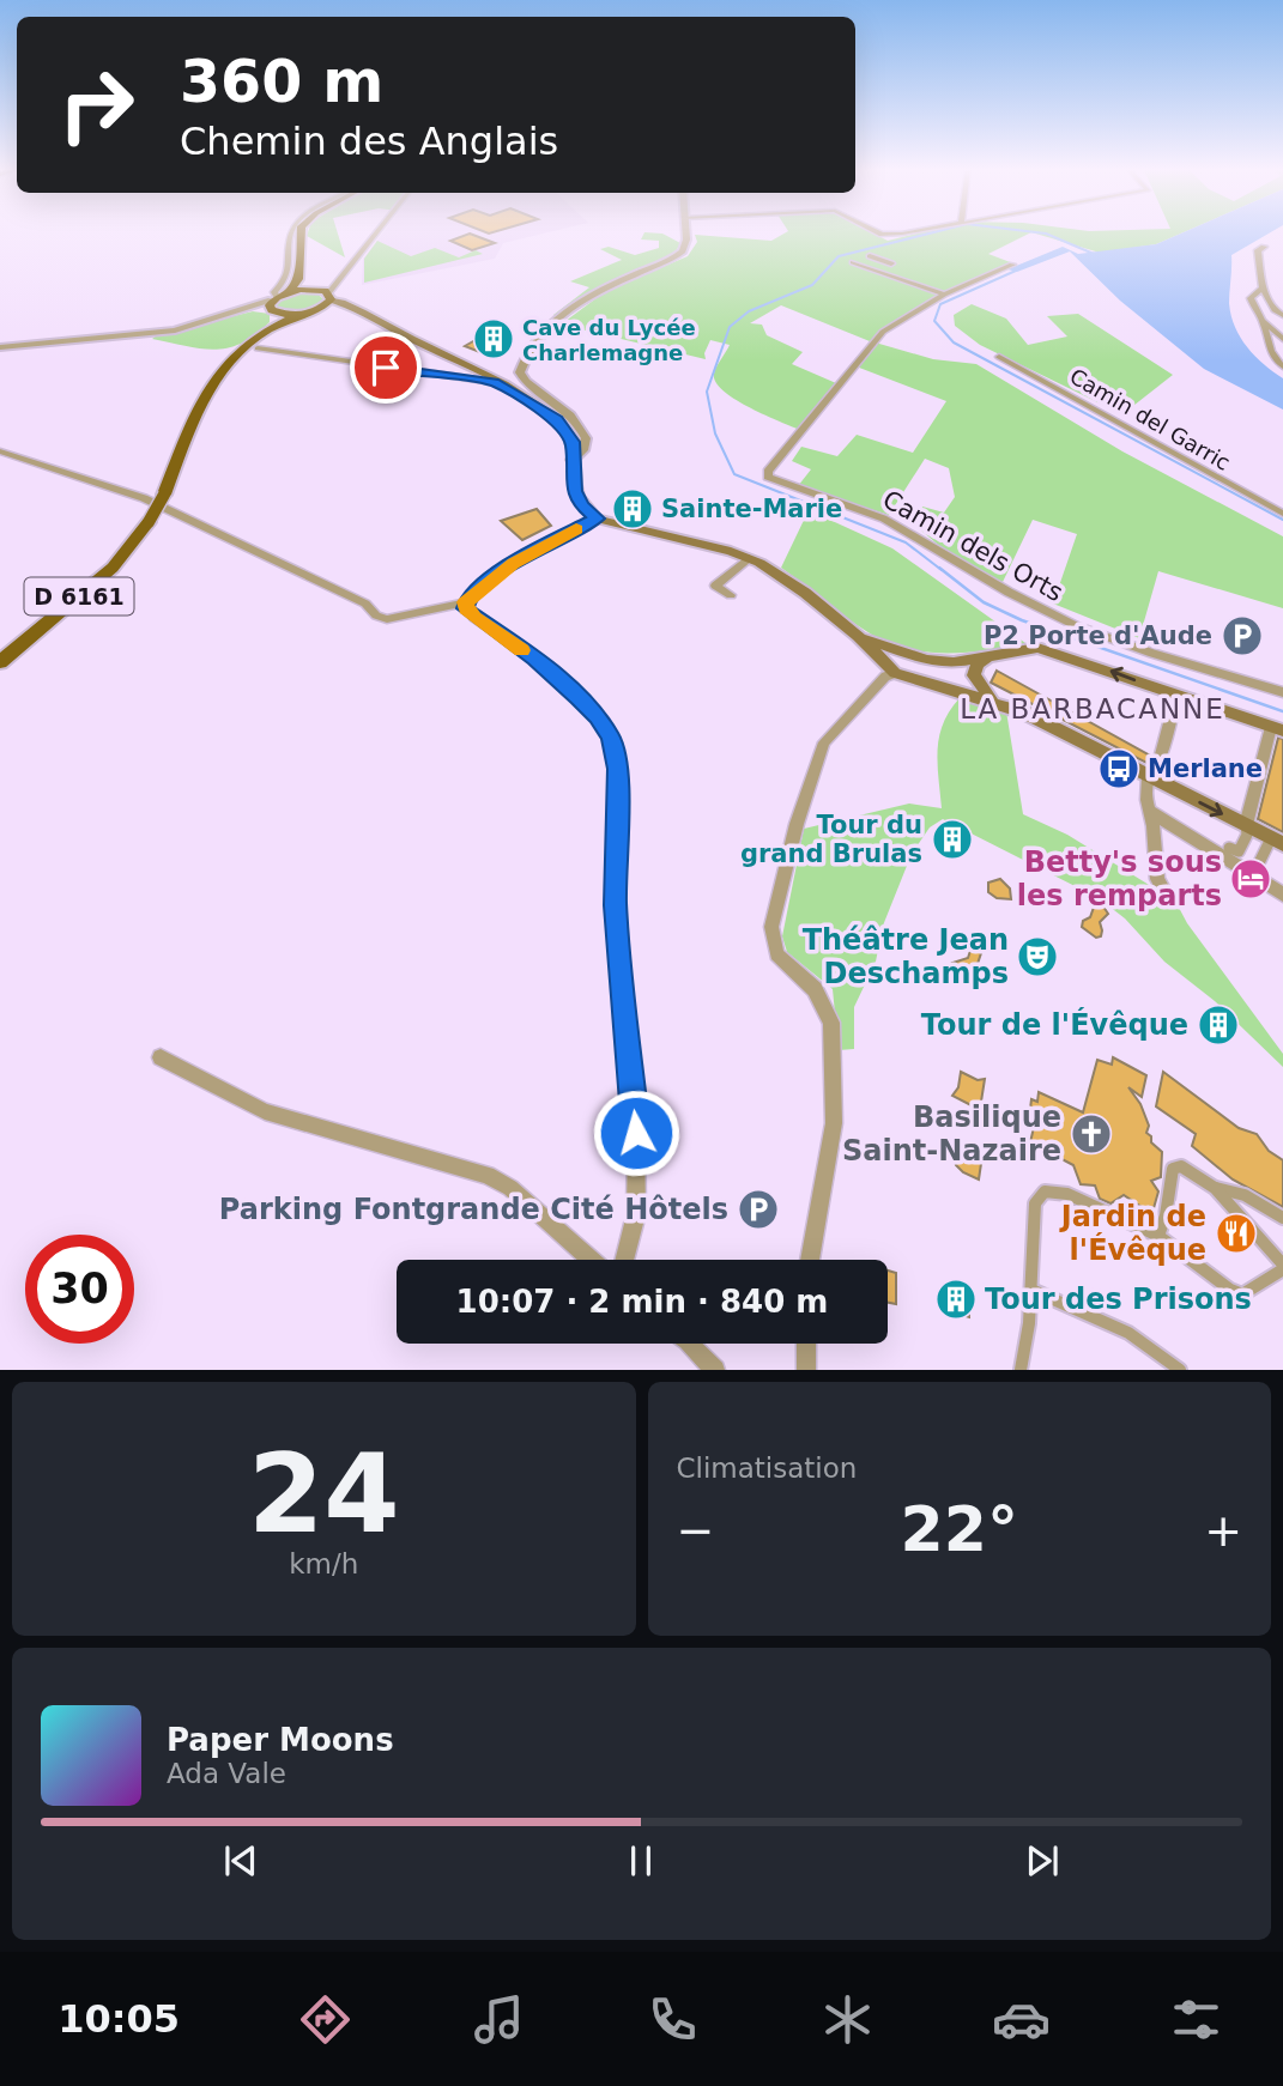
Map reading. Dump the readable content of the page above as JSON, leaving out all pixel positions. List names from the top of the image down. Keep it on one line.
{"streets":{"main road":["D 6161"],"street":["Camin del Garric","Camin dels Orts"]},"districts":["LA BARBACANNE"],"places":{"building":["Cave du Lycée Charlemagne","Sainte-Marie","Tour du grand Brulas","Tour de l'Évêque","Tour des Prisons"],"parking":["P2 Porte d'Aude","Parking Fontgrande Cité Hôtels"],"bus stop":["Merlane"],"hotel":["Betty's sous les remparts"],"theatre":["Théâtre Jean Deschamps"],"church":["Basilique Saint-Nazaire"],"restaurant":["Jardin de l'Évêque"]},"page":{"turn":["360 m","Chemin des Anglais"],"limit":"30","trip":"10:07 · 2 min · 840 m","tile":[["24","km/h"],"Climatisation"],"heat":["−","22°","+"],"song":["Paper Moons","Ada Vale"],"tabs":"10:05"}}
